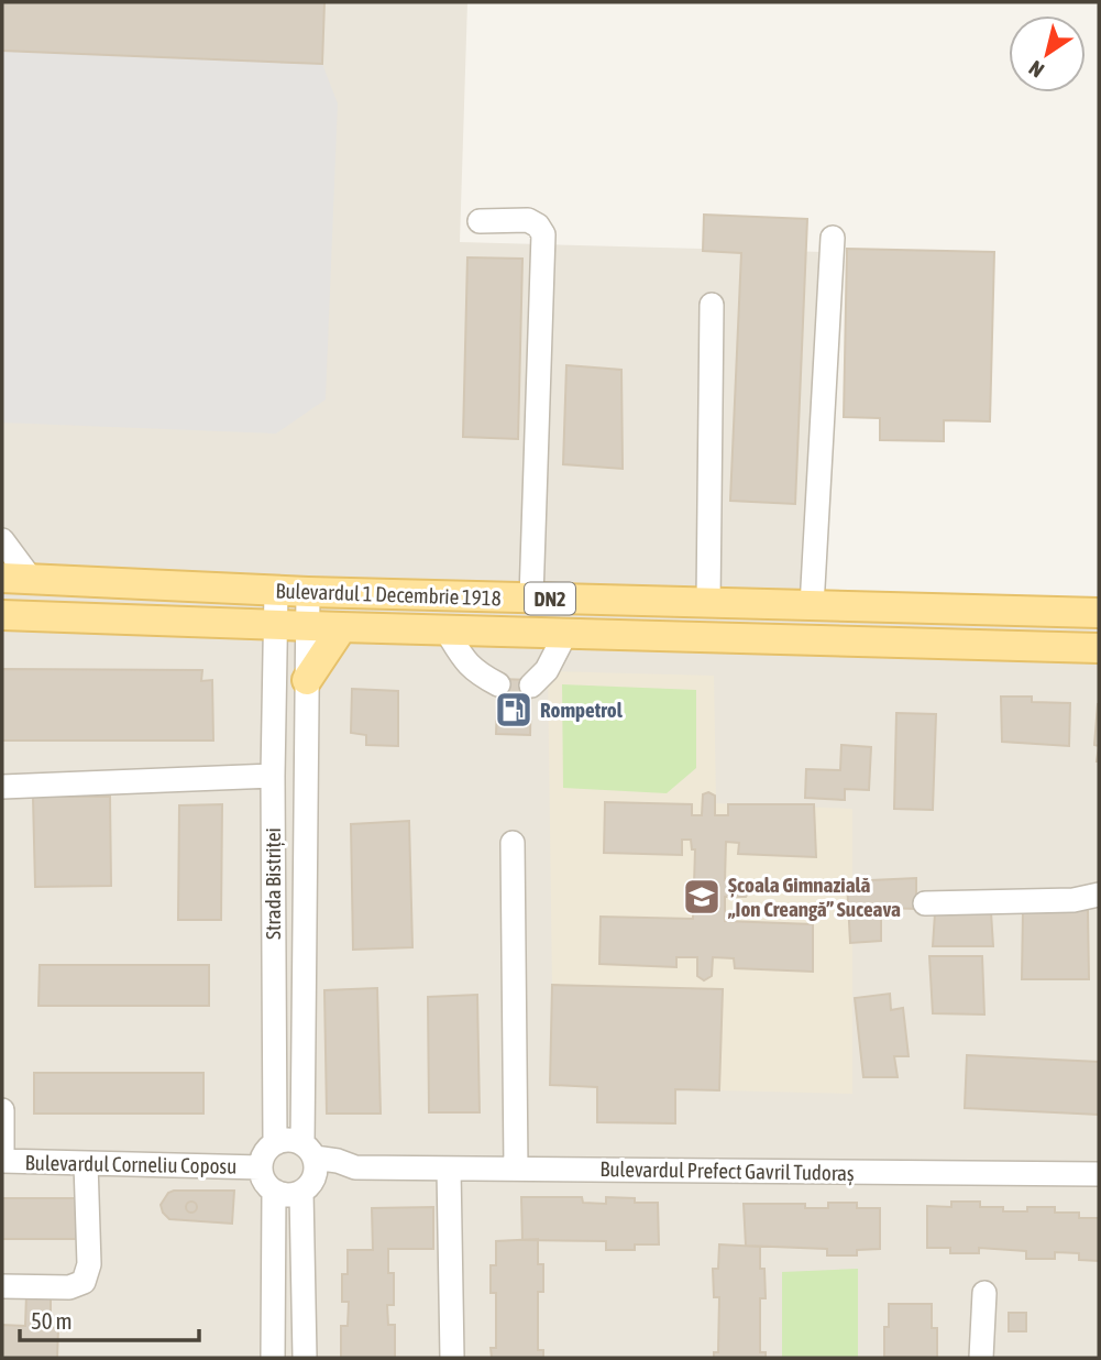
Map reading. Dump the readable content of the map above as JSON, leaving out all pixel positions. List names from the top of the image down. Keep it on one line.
{"streets":{"main road":["Bulevardul 1 Decembrie 1918","DN2"],"street":["Strada Bistriței","Bulevardul Corneliu Coposu","Bulevardul Prefect Gavril Tudoraș"]},"crossings":[["Bulevardul 1 Decembrie 1918","Strada Bistriței"],["Strada Bistriței","Bulevardul Corneliu Coposu"],["Strada Bistriței","Bulevardul Prefect Gavril Tudoraș"],["Bulevardul Corneliu Coposu","Bulevardul Prefect Gavril Tudoraș"]],"places":{"fuel station":["Rompetrol"],"school or university":["Școala Gimnazială „Ion Creangă” Suceava"]},"scale_bar":"50 m","north":"bottom left"}
